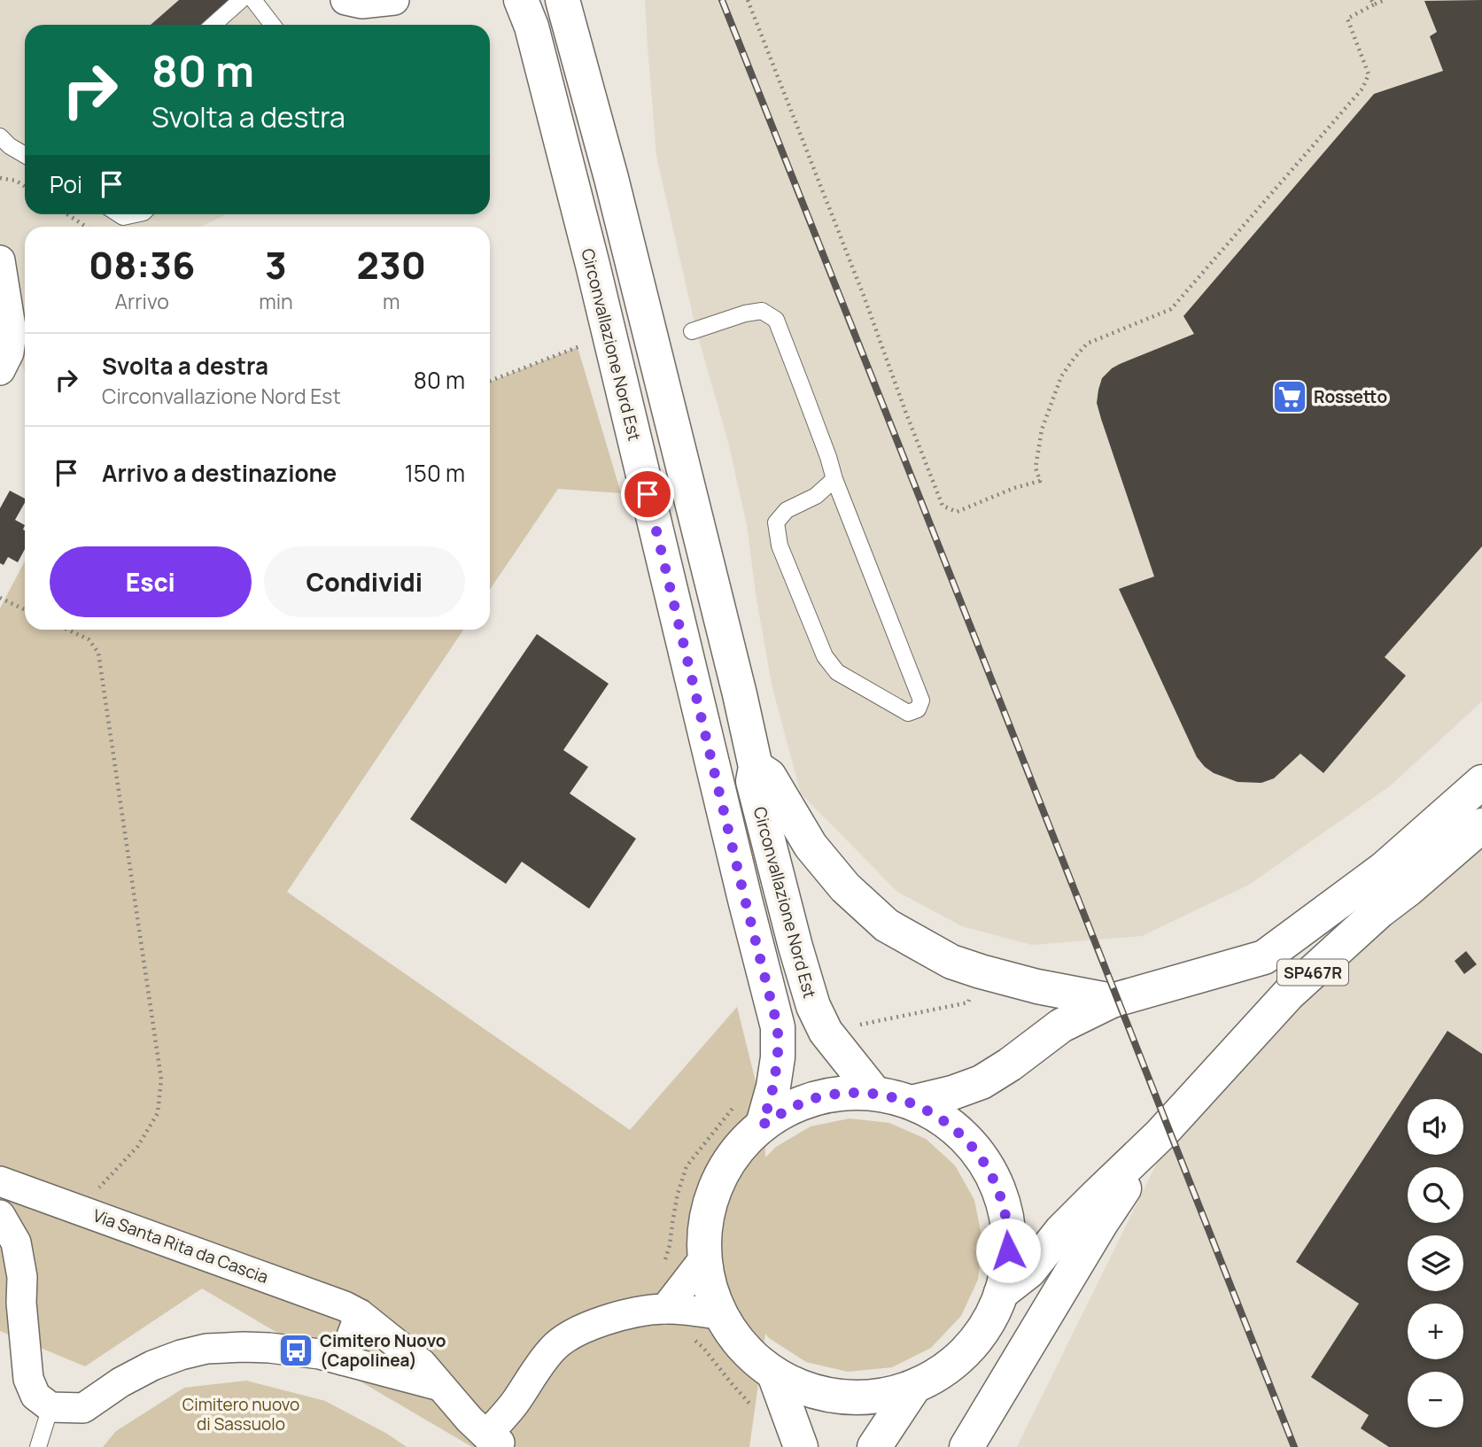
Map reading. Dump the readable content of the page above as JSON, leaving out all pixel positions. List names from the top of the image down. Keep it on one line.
{"streets":{"main road":["Circonvallazione Nord Est","SP467R"],"street":["Via Santa Rita da Cascia"]},"crossings":[["Circonvallazione Nord Est","SP467R"]],"parks":["Cimitero nuovo di Sassuolo"],"places":{"supermarket":["Rossetto"],"bus stop":["Cimitero Nuovo (Capolinea)"]},"page":{"turn":["80 m","Svolta a destra"],"then":"Poi","eta":["08:36","Arrivo","3","min","230","m"],"list":[{"name":"Svolta a destra","note":"Circonvallazione Nord Est","value":"80 m"},{"name":"Arrivo a destinazione","value":"150 m"}],"buttons":["Esci","Condividi"],"map_buttons":["+","−"]}}
